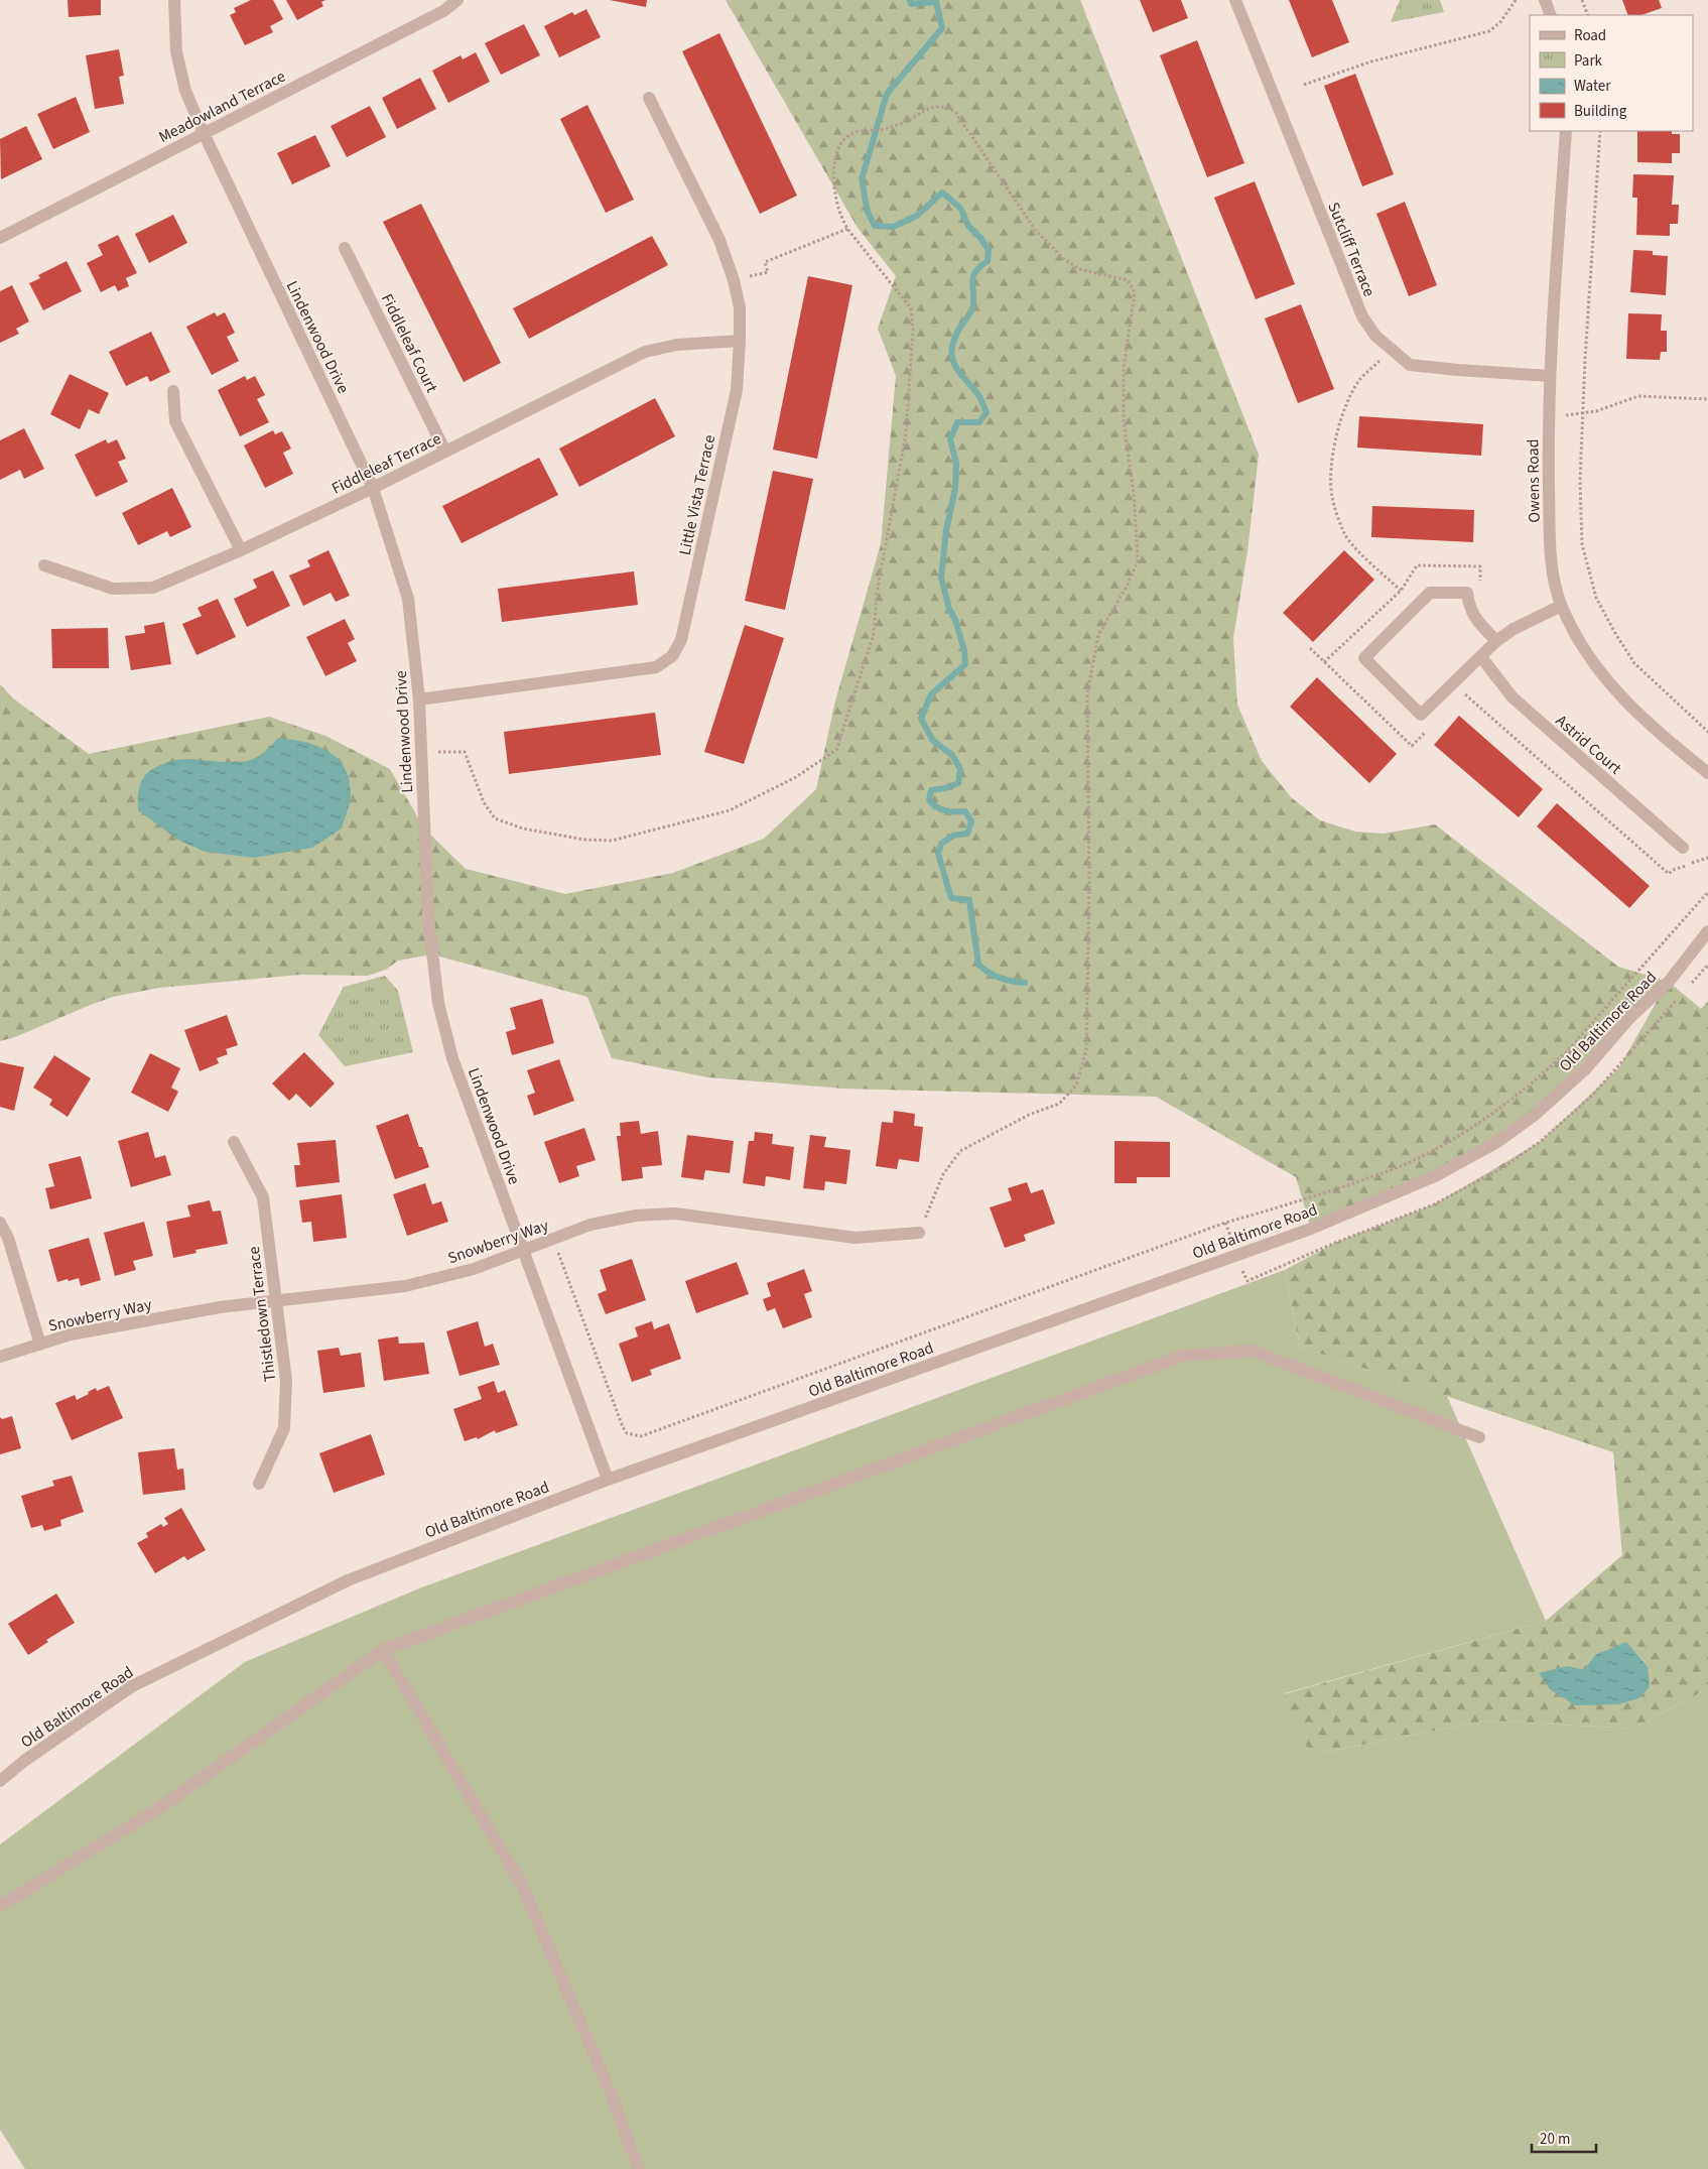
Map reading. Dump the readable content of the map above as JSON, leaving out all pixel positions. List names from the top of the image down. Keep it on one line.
{"streets":{"street":["Meadowland Terrace","Sutcliff Terrace","Lindenwood Drive","Fiddleleaf Court","Fiddleleaf Terrace","Owens Road","Little Vista Terrace","Astrid Court","Old Baltimore Road","Snowberry Way","Thistledown Terrace"]},"crossings":[["Meadowland Terrace","Lindenwood Drive"],["Sutcliff Terrace","Owens Road"],["Lindenwood Drive","Fiddleleaf Terrace"],["Lindenwood Drive","Little Vista Terrace"],["Lindenwood Drive","Old Baltimore Road"],["Lindenwood Drive","Snowberry Way"],["Fiddleleaf Court","Fiddleleaf Terrace"],["Fiddleleaf Terrace","Little Vista Terrace"],["Snowberry Way","Thistledown Terrace"]],"legend":["Road","Park","Water","Building"],"scale_bar":"20 m"}
